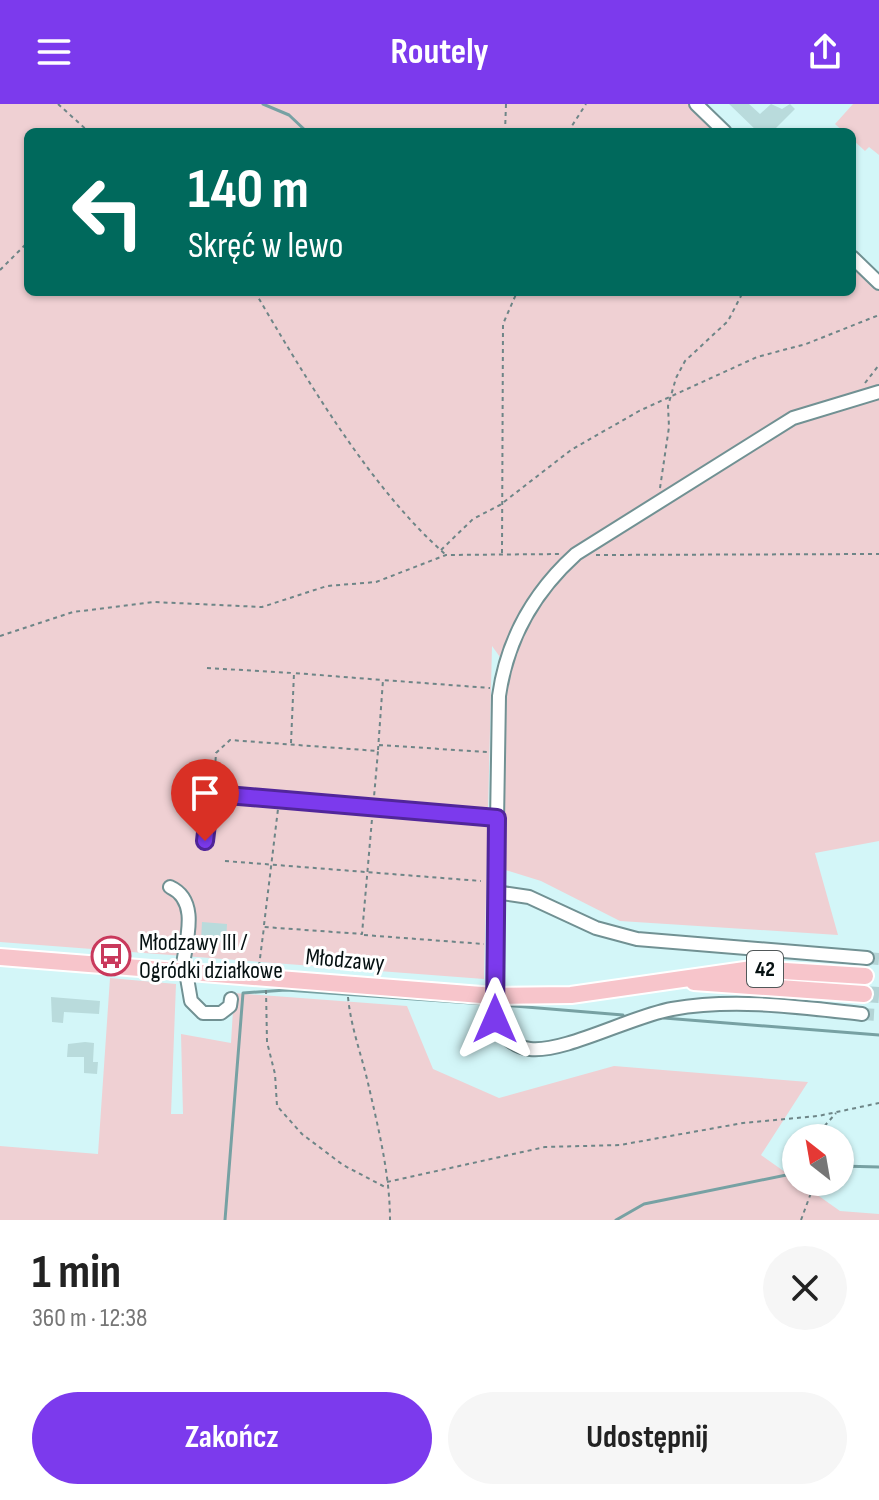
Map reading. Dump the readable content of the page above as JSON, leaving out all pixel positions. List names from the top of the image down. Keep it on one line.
{"streets":{"main road":["Młodzawy","42"]},"crossings":[["Młodzawy","42"]],"places":{"bus stop":["Młodzawy III / Ogródki działkowe"]},"north":"top left","page":{"header":"Routely","turn":["140 m","Skręć w lewo"],"heading":["1 min","360 m · 12:38"],"buttons":["Zakończ","Udostępnij"]}}
